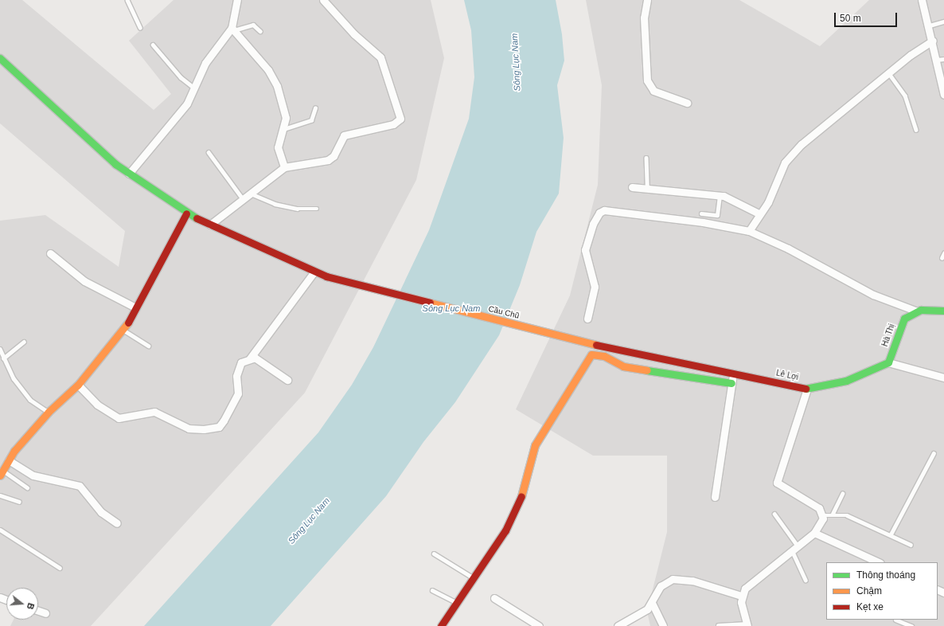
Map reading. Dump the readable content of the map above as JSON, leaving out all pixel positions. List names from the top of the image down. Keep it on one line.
{"streets":{"street":["Cầu Chũ","Hà Thị","Lê Lợi"]},"crossings":[["Cầu Chũ","Lê Lợi"],["Hà Thị","Lê Lợi"]],"water":["Sông Lục Nam"],"legend":["Thông thoáng","Chậm","Kẹt xe"],"scale_bar":"50 m","north":"right"}
